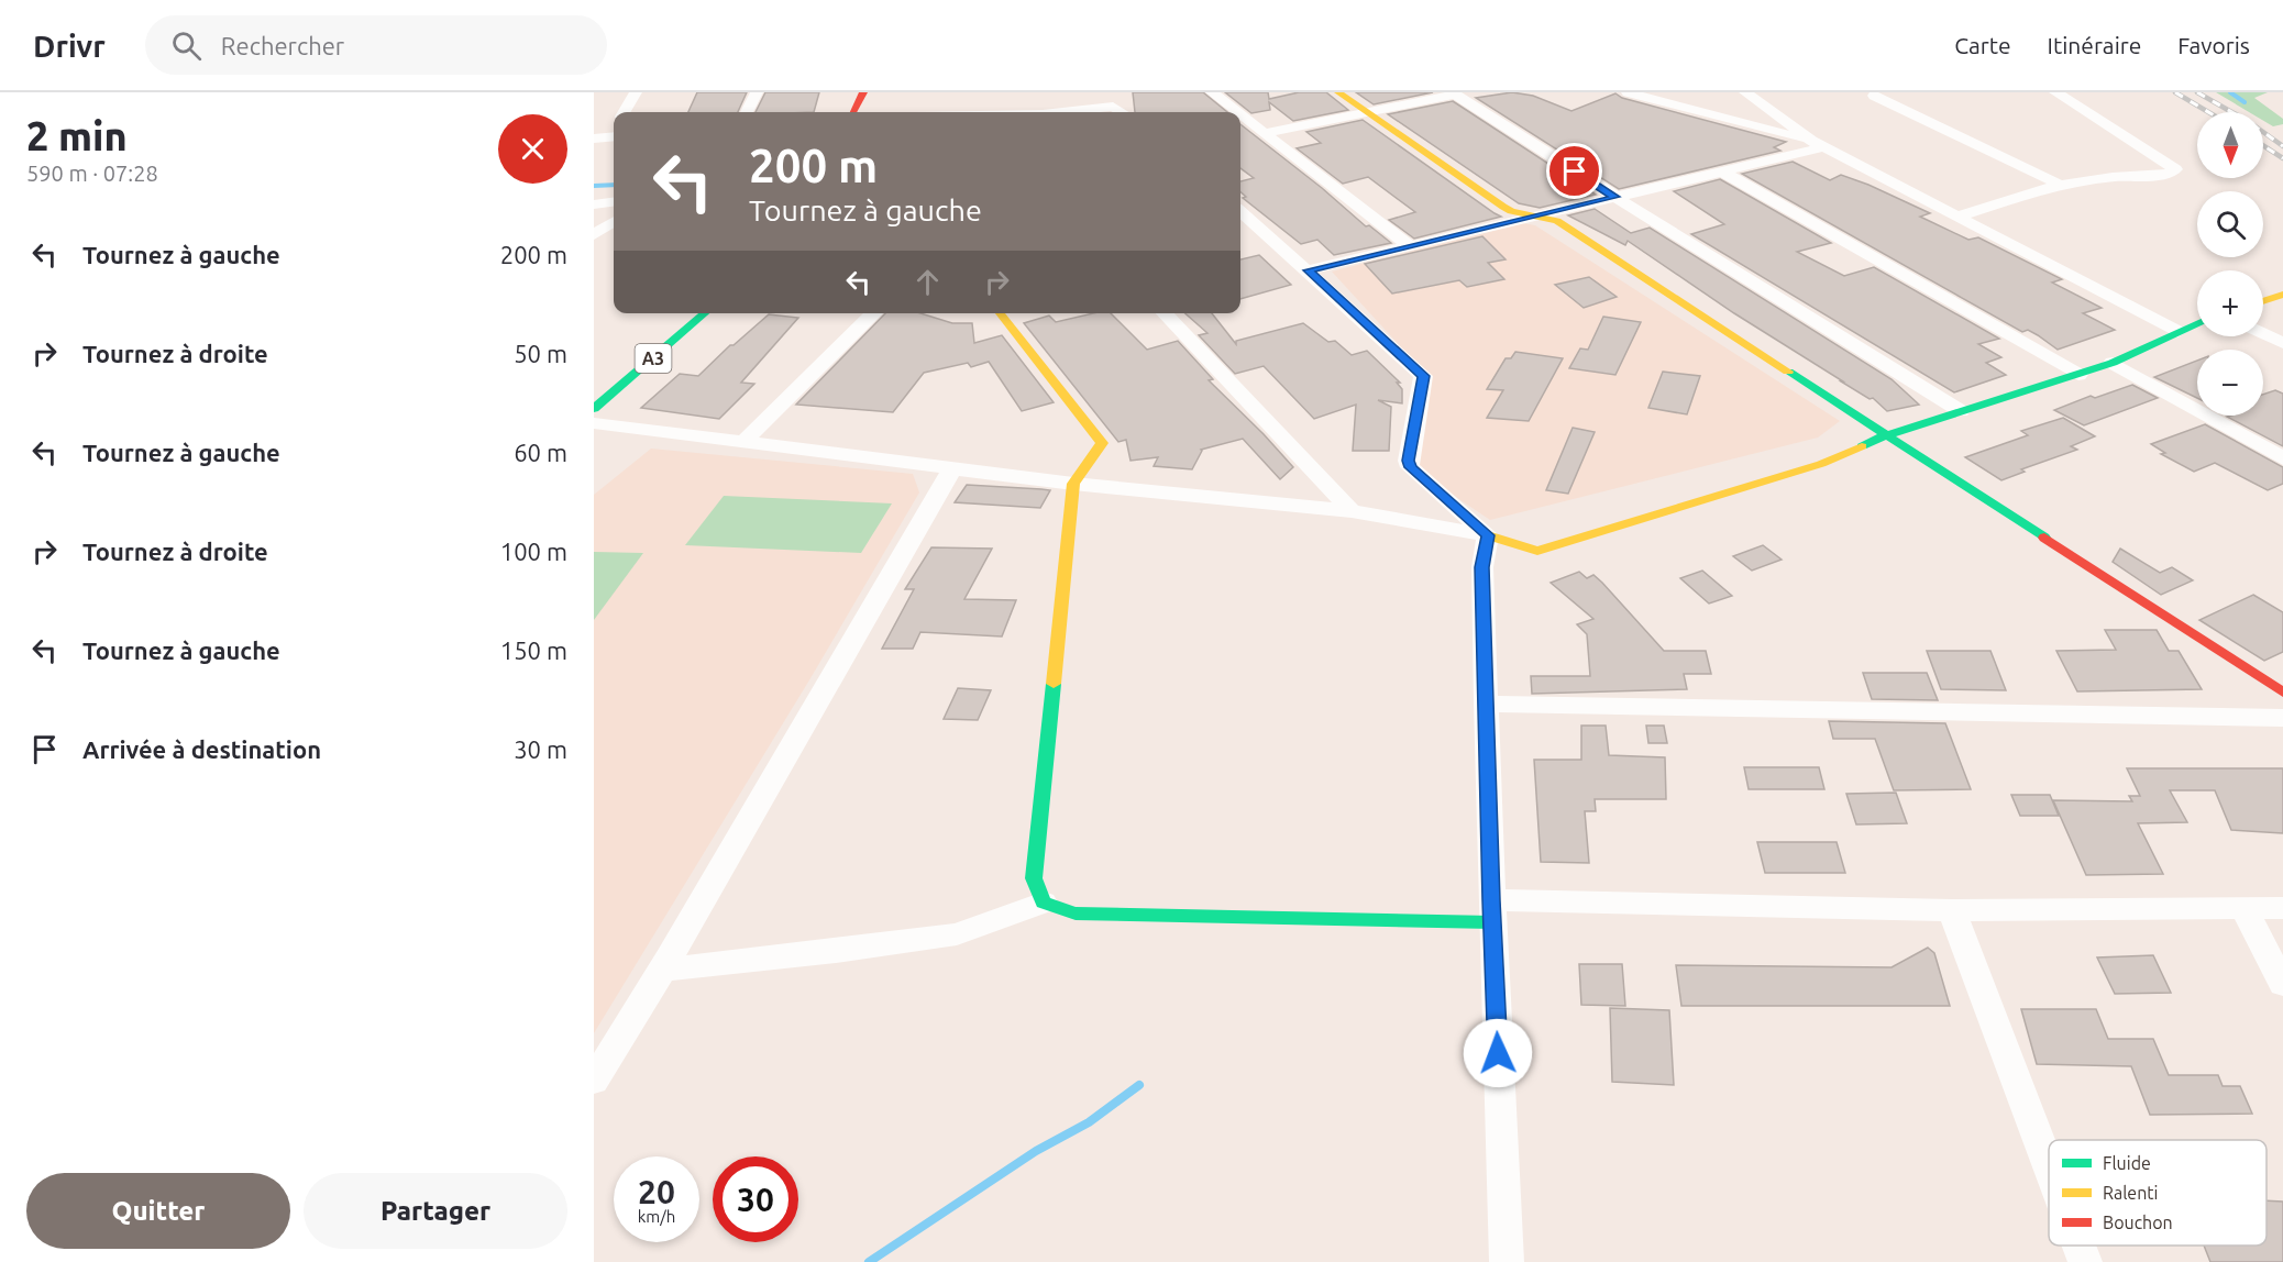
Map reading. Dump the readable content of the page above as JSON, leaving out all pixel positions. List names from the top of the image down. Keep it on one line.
{"streets":{"main road":["A3"]},"legend":["Fluide","Ralenti","Bouchon"],"north":"bottom","page":{"header":"Drivr","search":"Rechercher","nav":["Carte","Itinéraire","Favoris"],"heading":["2 min","590 m · 07:28"],"map_buttons":["+","−"],"turn":["200 m","Tournez à gauche"],"list":[{"name":"Tournez à gauche","value":"200 m"},{"name":"Tournez à droite","value":"50 m"},{"name":"Tournez à gauche","value":"60 m"},{"name":"Tournez à droite","value":"100 m"},{"name":"Tournez à gauche","value":"150 m"},{"name":"Arrivée à destination","value":"30 m"}],"speed":"20 km/h","limit":"30","buttons":["Quitter","Partager"]}}
